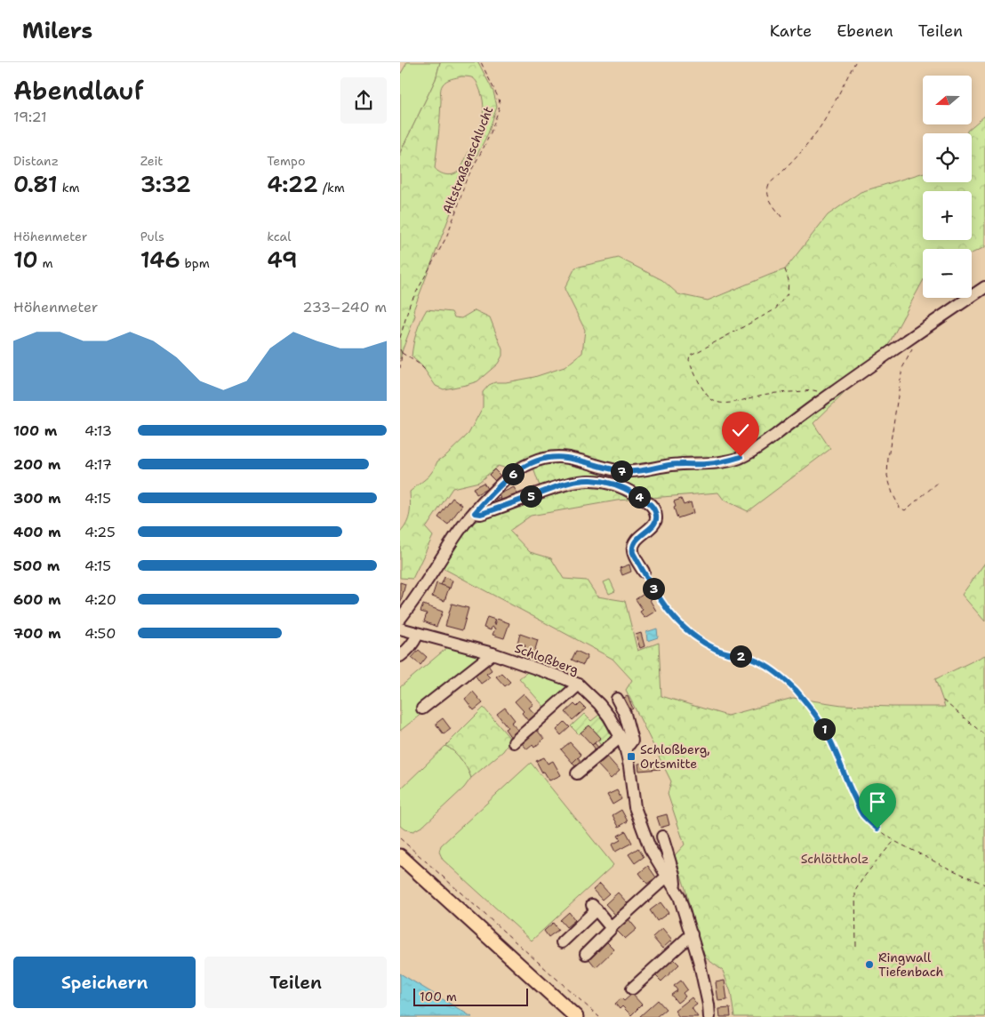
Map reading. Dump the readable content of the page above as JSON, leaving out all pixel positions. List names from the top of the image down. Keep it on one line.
{"streets":{"street":["Schloßberg"],"path":["Altstraßenschlucht"]},"parks":["Schlöttholz"],"places":{"transit":["Schloßberg, Ortsmitte"],"other":["Ringwall Tiefenbach"]},"scale_bar":"100 m","north":"left","page":{"header":"Milers","nav":["Karte","Ebenen","Teilen"],"heading":["Abendlauf","19:21"],"map_buttons":["+","−"],"stats":[["Distanz","0.81 km"],["Zeit","3:32"],["Tempo","4:22 /km"],["Höhenmeter","10 m"],["Puls","146 bpm"],["kcal","49"]],"chart":["Höhenmeter","233–240 m"],"list":[{"name":"100 m","note":"4:13"},{"name":"200 m","note":"4:17"},{"name":"300 m","note":"4:15"},{"name":"400 m","note":"4:25"},{"name":"500 m","note":"4:15"},{"name":"600 m","note":"4:20"},{"name":"700 m","note":"4:50"}],"pins":["7","6","5","4","3","2","1"],"buttons":["Speichern","Teilen"],"scale":"100 m"}}
